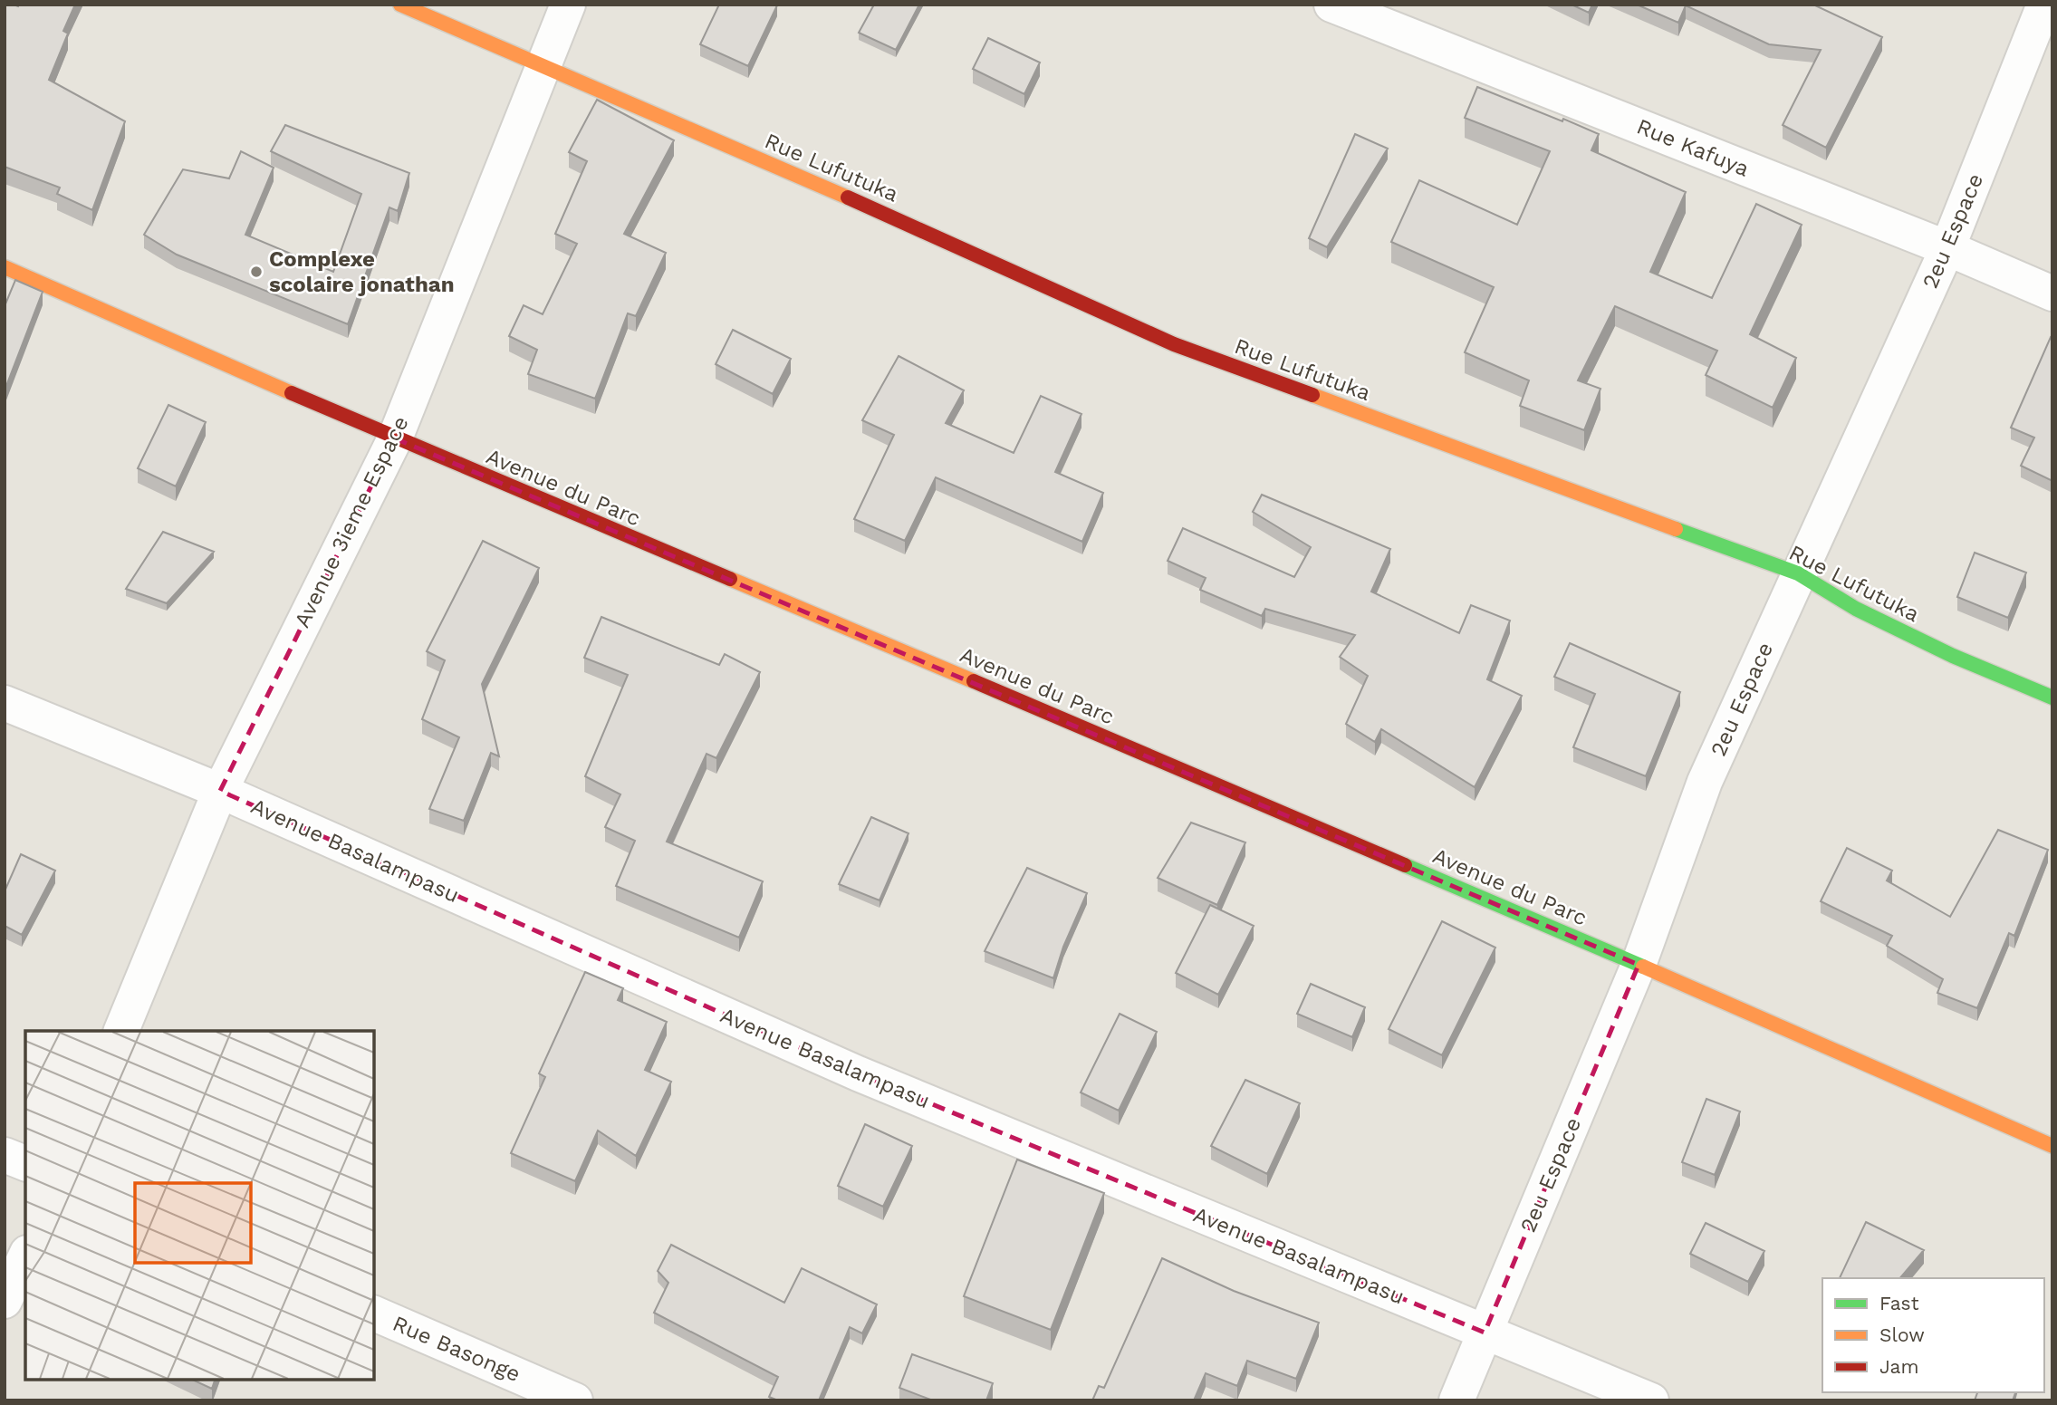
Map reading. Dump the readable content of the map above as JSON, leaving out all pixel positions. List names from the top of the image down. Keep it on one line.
{"streets":{"street":["Rue Kafuya","Rue Lufutuka","2eu Espace","Avenue du Parc","Avenue 3ieme Espace","Avenue Basalampasu","Rue Basonge"]},"crossings":[["Rue Kafuya","2eu Espace"],["Rue Lufutuka","2eu Espace"],["Rue Lufutuka","Avenue 3ieme Espace"],["2eu Espace","Avenue du Parc"],["2eu Espace","Avenue Basalampasu"],["Avenue du Parc","Avenue 3ieme Espace"],["Avenue 3ieme Espace","Avenue Basalampasu"]],"places":["Complexe scolaire jonathan"],"legend":["Fast","Slow","Jam"]}
